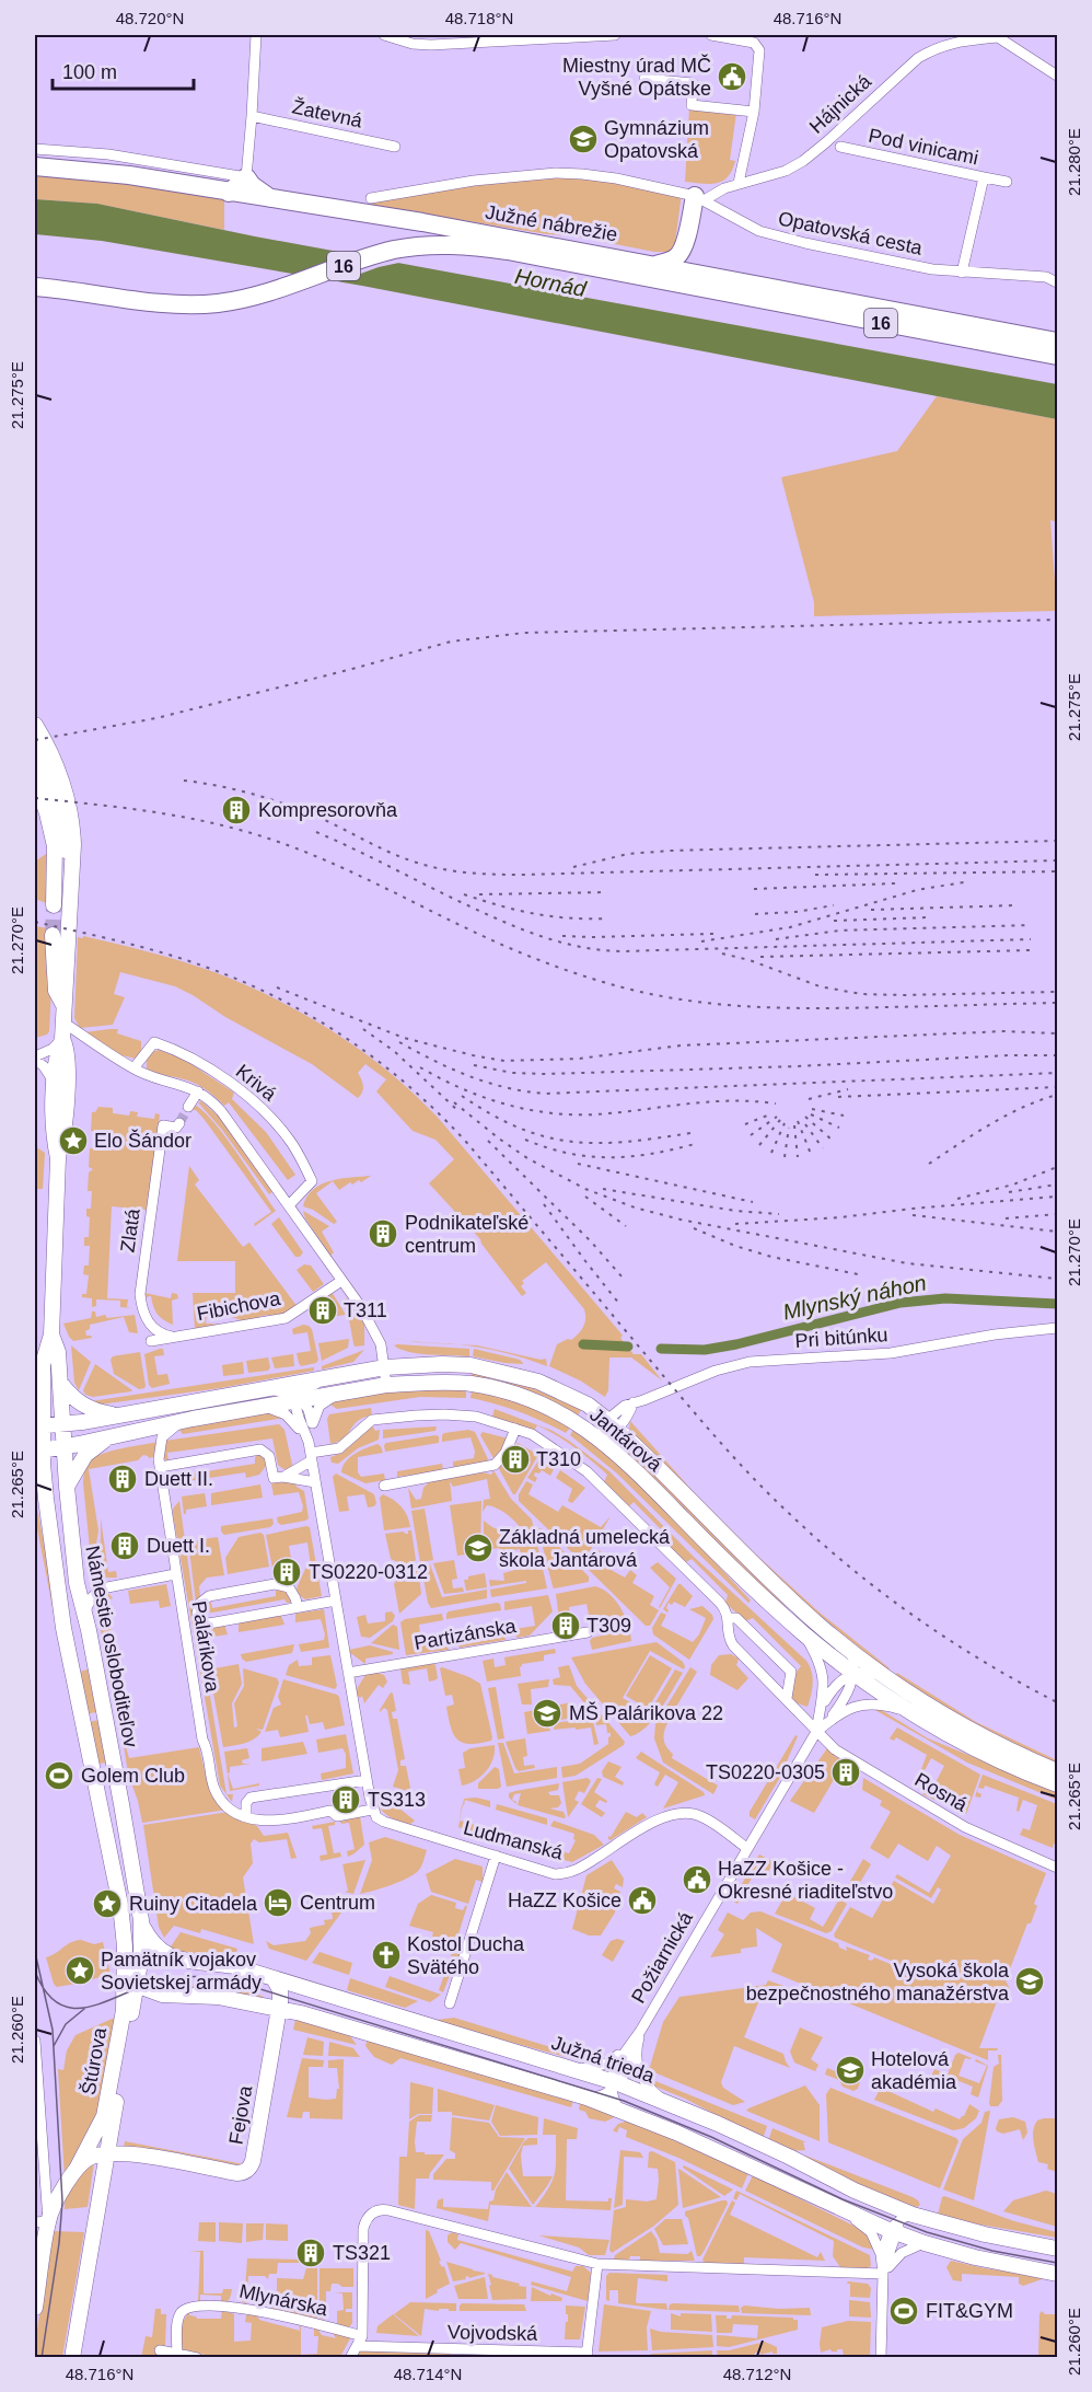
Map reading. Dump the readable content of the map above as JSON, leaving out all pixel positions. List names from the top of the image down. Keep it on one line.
{"streets":{"highway":["Južné nábrežie","16"],"street":["Hájnická","Žatevná","Pod vinicami","Opatovská cesta","Krivá","Zlatá","Fibichova","Pri bitúnku","Jantárová","Partizánska","Námestie osloboditeľov","Palárikova","Rosná","Ludmanská","Požiarnická","Južná trieda","Štúrova","Fejova","Mlynárska","Vojvodská"]},"crossings":[["Hájnická","Opatovská cesta"],["Pod vinicami","Opatovská cesta"],["Zlatá","Fibichova"],["Pri bitúnku","Jantárová"],["Jantárová","Námestie osloboditeľov"],["Jantárová","Palárikova"],["Jantárová","Požiarnická"],["Námestie osloboditeľov","Južná trieda"],["Námestie osloboditeľov","Štúrova"],["Palárikova","Ludmanská"],["Rosná","Požiarnická"],["Ludmanská","Požiarnická"],["Požiarnická","Južná trieda"],["Južná trieda","Fejova"],["Štúrova","Fejova"],["Mlynárska","Vojvodská"]],"water":["Hornád","Mlynský náhon"],"places":{"public building":["Miestny úrad MČ Vyšné Opátske","HaZZ Košice - Okresné riaditeľstvo","HaZZ Košice"],"school or university":["Gymnázium Opatovská","Základná umelecká škola Jantárová","MŠ Palárikova 22","Vysoká škola bezpečnostného manažérstva","Hotelová akadémia"],"building":["Kompresorovňa","Podnikateľské centrum","T311","T310","Duett II.","Duett I.","TS0220-0312","T309","TS0220-0305","TS313","TS321"],"place":["Elo Šándor","Ruiny Citadela","Pamätník vojakov Sovietskej armády"],"sports":["Golem Club","FIT&GYM"],"hotel":["Centrum"],"church":["Kostol Ducha Svätého"]},"scale_bar":"100 m","coordinates":["48.720°N","48.718°N","48.716°N","21.280°E","21.275°E","21.270°E","21.265°E","21.260°E","48.714°N","48.712°N"]}
